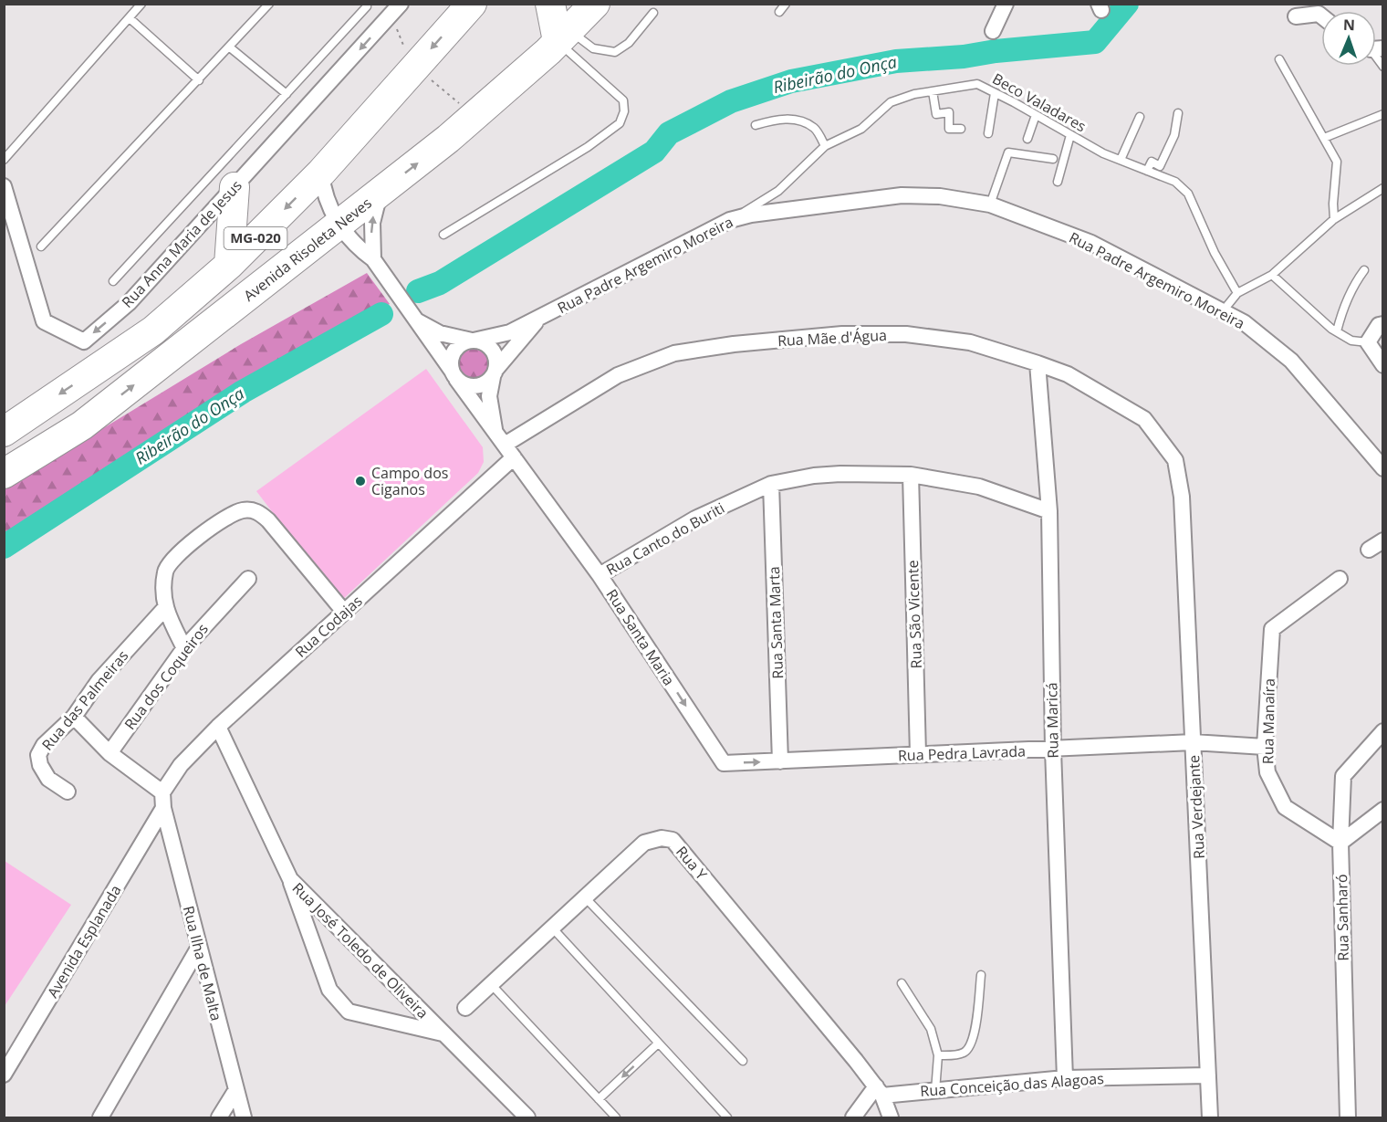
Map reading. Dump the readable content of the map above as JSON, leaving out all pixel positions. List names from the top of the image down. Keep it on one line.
{"streets":{"highway":["MG-020","Avenida Risoleta Neves"],"street":["Rua Anna Maria de Jesus","Rua Padre Argemiro Moreira","Rua Mãe d'Água","Rua Canto do Buriti","Rua São Vicente","Rua Santa Marta","Rua Codajas","Rua Santa Maria","Rua dos Coqueiros","Rua das Palmeiras","Rua Maricá","Rua Manaíra","Rua Pedra Lavrada","Rua Verdejante","Rua Y","Rua Sanharó","Avenida Esplanada","Rua José Toledo de Oliveira","Rua Ilha de Malta","Rua Conceição das Alagoas"],"lane":["Beco Valadares"]},"crossings":[["Beco Valadares","Rua Padre Argemiro Moreira"],["MG-020","Rua Santa Maria"],["Avenida Risoleta Neves","Rua Santa Maria"],["Rua Padre Argemiro Moreira","Rua Santa Maria"],["Rua Mãe d'Água","Rua Santa Maria"],["Rua Mãe d'Água","Rua Maricá"],["Rua Mãe d'Água","Rua Verdejante"],["Rua Canto do Buriti","Rua São Vicente"],["Rua Canto do Buriti","Rua Santa Marta"],["Rua Canto do Buriti","Rua Santa Maria"],["Rua Canto do Buriti","Rua Maricá"],["Rua São Vicente","Rua Pedra Lavrada"],["Rua Santa Marta","Rua Pedra Lavrada"],["Rua Codajas","Rua Santa Maria"],["Rua Codajas","Avenida Esplanada"],["Rua Codajas","Rua José Toledo de Oliveira"],["Rua Codajas","Rua Ilha de Malta"],["Rua Santa Maria","Rua Pedra Lavrada"],["Rua Maricá","Rua Pedra Lavrada"],["Rua Maricá","Rua Conceição das Alagoas"],["Rua Manaíra","Rua Pedra Lavrada"],["Rua Manaíra","Rua Sanharó"],["Rua Pedra Lavrada","Rua Verdejante"],["Rua Verdejante","Rua Conceição das Alagoas"],["Rua Y","Rua Conceição das Alagoas"],["Avenida Esplanada","Rua Ilha de Malta"]],"water":["Ribeirão do Onça"],"places":["Campo dos Ciganos"],"north":"top"}
